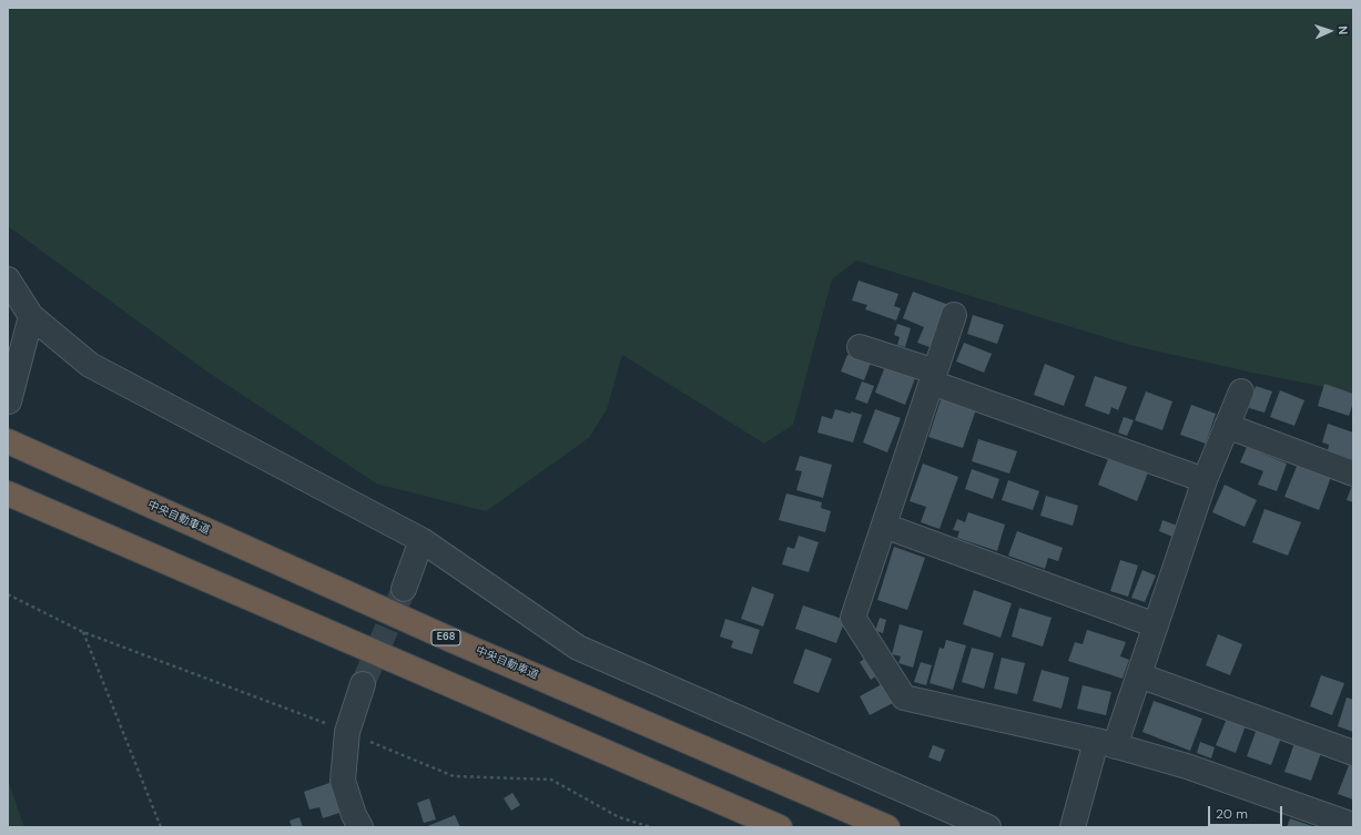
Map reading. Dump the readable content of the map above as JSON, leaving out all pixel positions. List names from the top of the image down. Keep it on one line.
{"streets":{"highway":["中央自動車道","E68"]},"scale_bar":"20 m","north":"right"}
